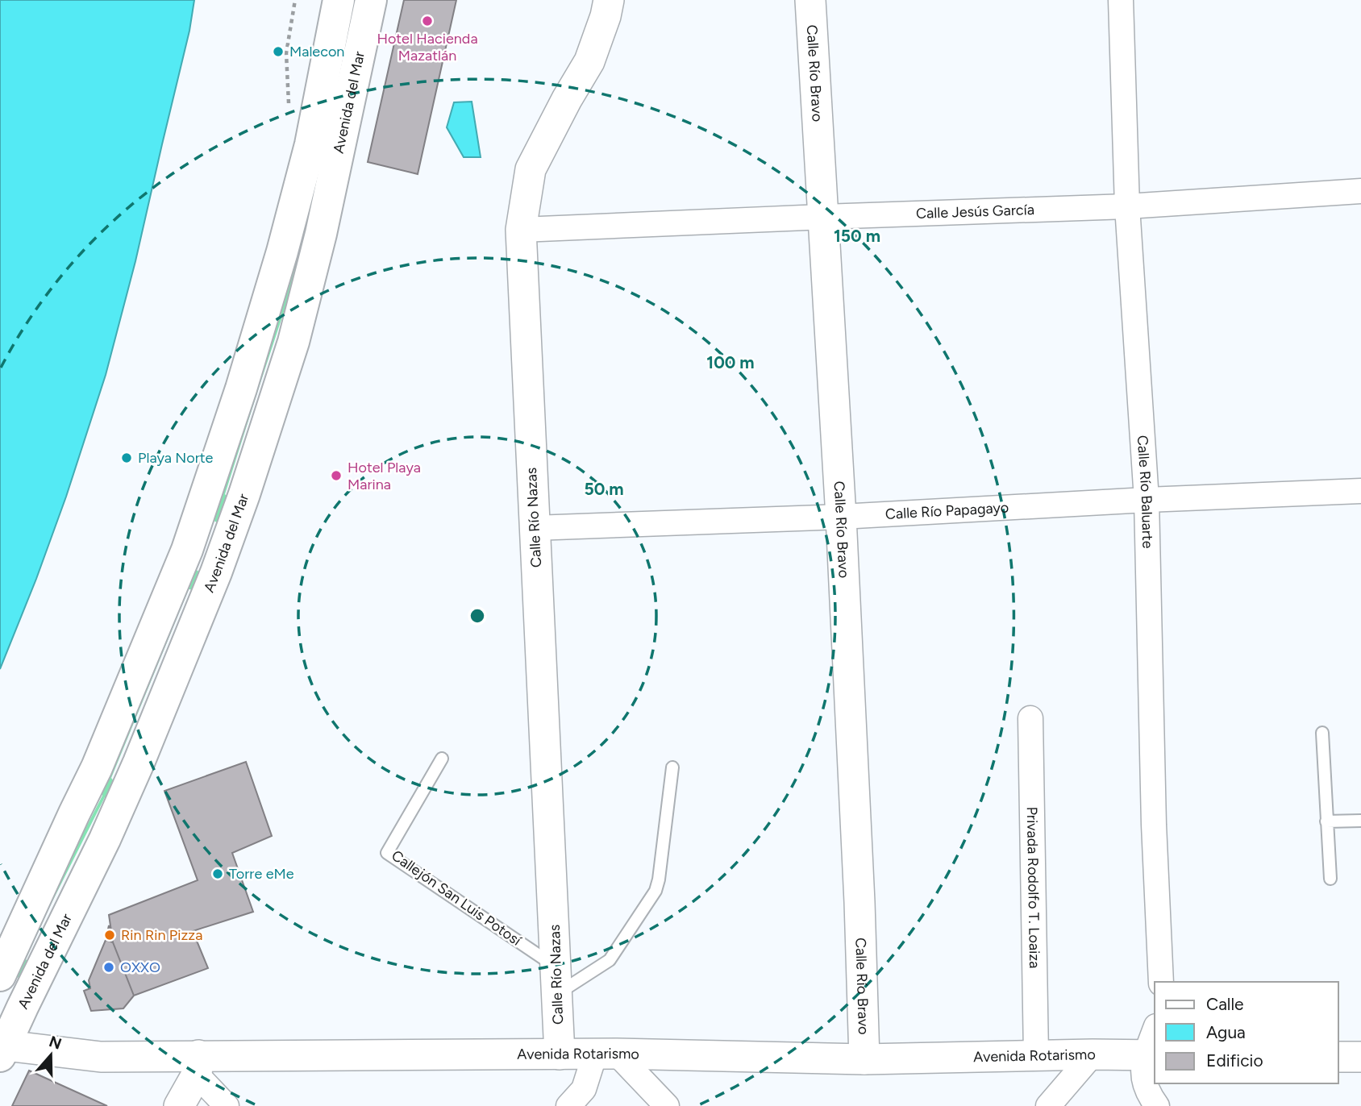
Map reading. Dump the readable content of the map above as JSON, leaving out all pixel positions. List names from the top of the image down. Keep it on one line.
{"streets":{"main road":["Avenida del Mar"],"street":["Calle Río Bravo","Calle Jesús García","Calle Río Baluarte","Calle Río Papagayo","Calle Río Nazas","Privada Rodolfo T. Loaiza","Avenida Rotarismo"],"lane":["Callejón San Luis Potosí"]},"crossings":[["Calle Río Bravo","Calle Jesús García"],["Calle Río Bravo","Calle Río Papagayo"],["Calle Río Bravo","Avenida Rotarismo"],["Avenida del Mar","Avenida Rotarismo"],["Calle Jesús García","Calle Río Baluarte"],["Calle Jesús García","Calle Río Nazas"],["Calle Río Baluarte","Calle Río Papagayo"],["Calle Río Papagayo","Calle Río Nazas"],["Calle Río Nazas","Callejón San Luis Potosí"],["Calle Río Nazas","Avenida Rotarismo"],["Privada Rodolfo T. Loaiza","Avenida Rotarismo"]],"places":["Hotel Hacienda Mazatlán","Malecon","Playa Norte","Hotel Playa Marina","Torre eMe","Rin Rin Pizza","OXXO"],"legend":["Calle","Agua","Edificio"],"north":"top","rings":["150 m","100 m","50 m"]}
